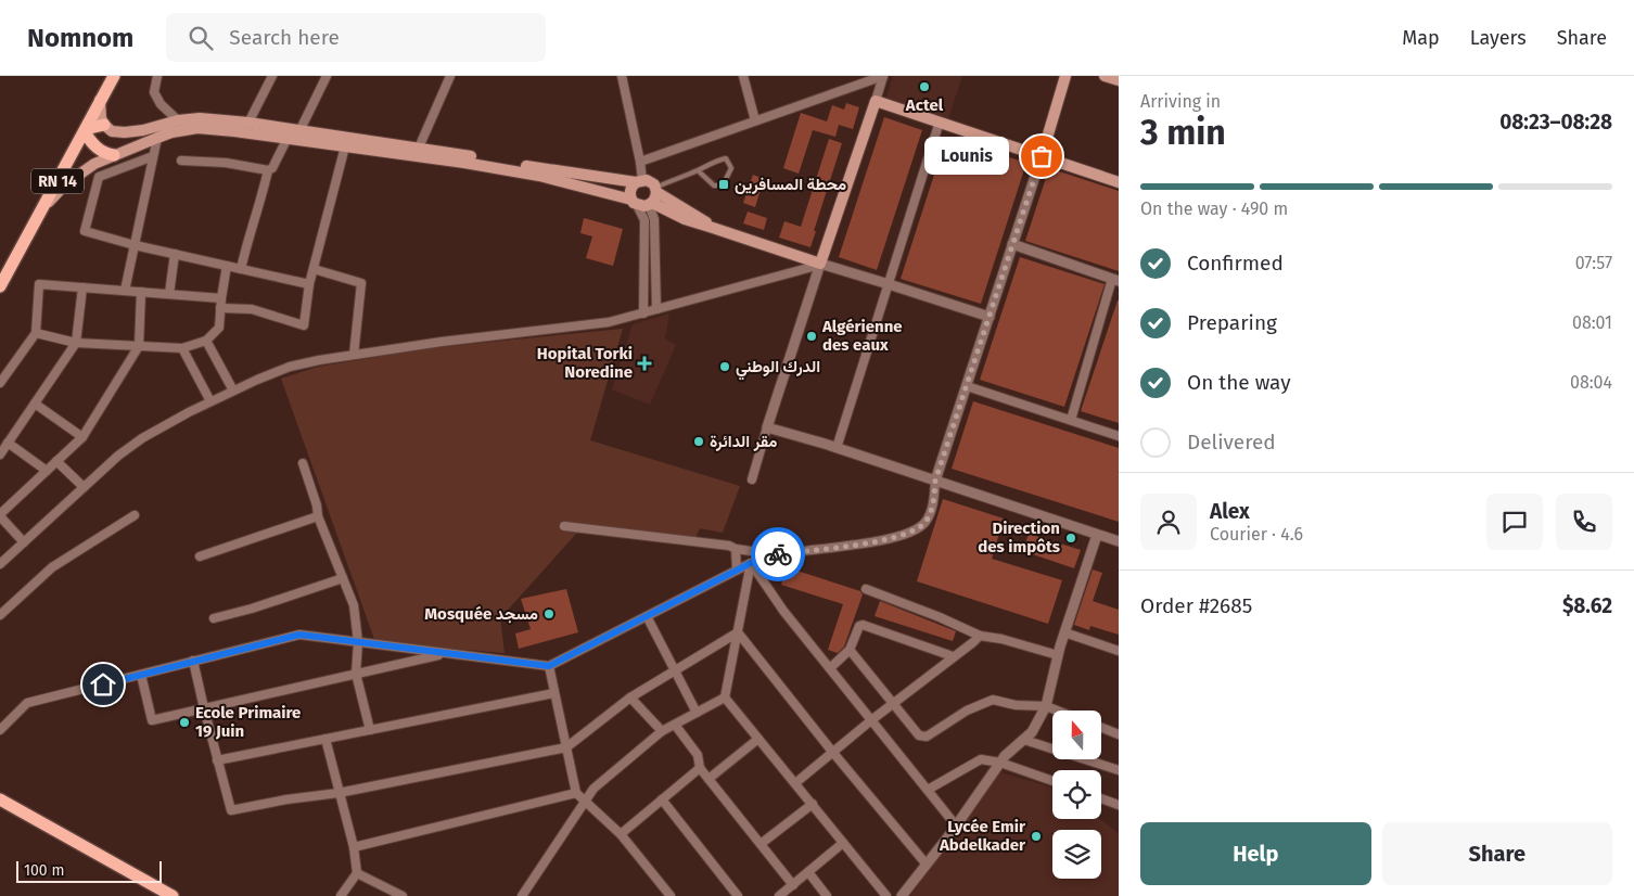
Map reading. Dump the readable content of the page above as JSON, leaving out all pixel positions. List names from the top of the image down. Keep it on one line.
{"streets":{"main road":["RN 14"]},"places":{"other":["Actel","Lounis","Algérienne des eaux","الدرك الوطني","مقر الدائرة","Direction des impôts","Mosquée مسجد","Ecole Primaire 19 Juin","Lycée Emir Abdelkader"],"transit":["محطة المسافرين"],"health":["Hopital Torki Noredine"]},"scale_bar":"100 m","north":"top","page":{"header":"Nomnom","search":"Search here","nav":["Map","Layers","Share"],"heading":["3 min","Arriving in","08:23–08:28"],"panel":["Alex","Courier · 4.6","Order #2685","$8.62"],"bubble":"Lounis","bar":"On the way · 490 m","list":[["Confirmed","07:57"],["Preparing","08:01"],["On the way","08:04"],"Delivered"],"buttons":["Help","Share"],"scale":"100 m"}}
